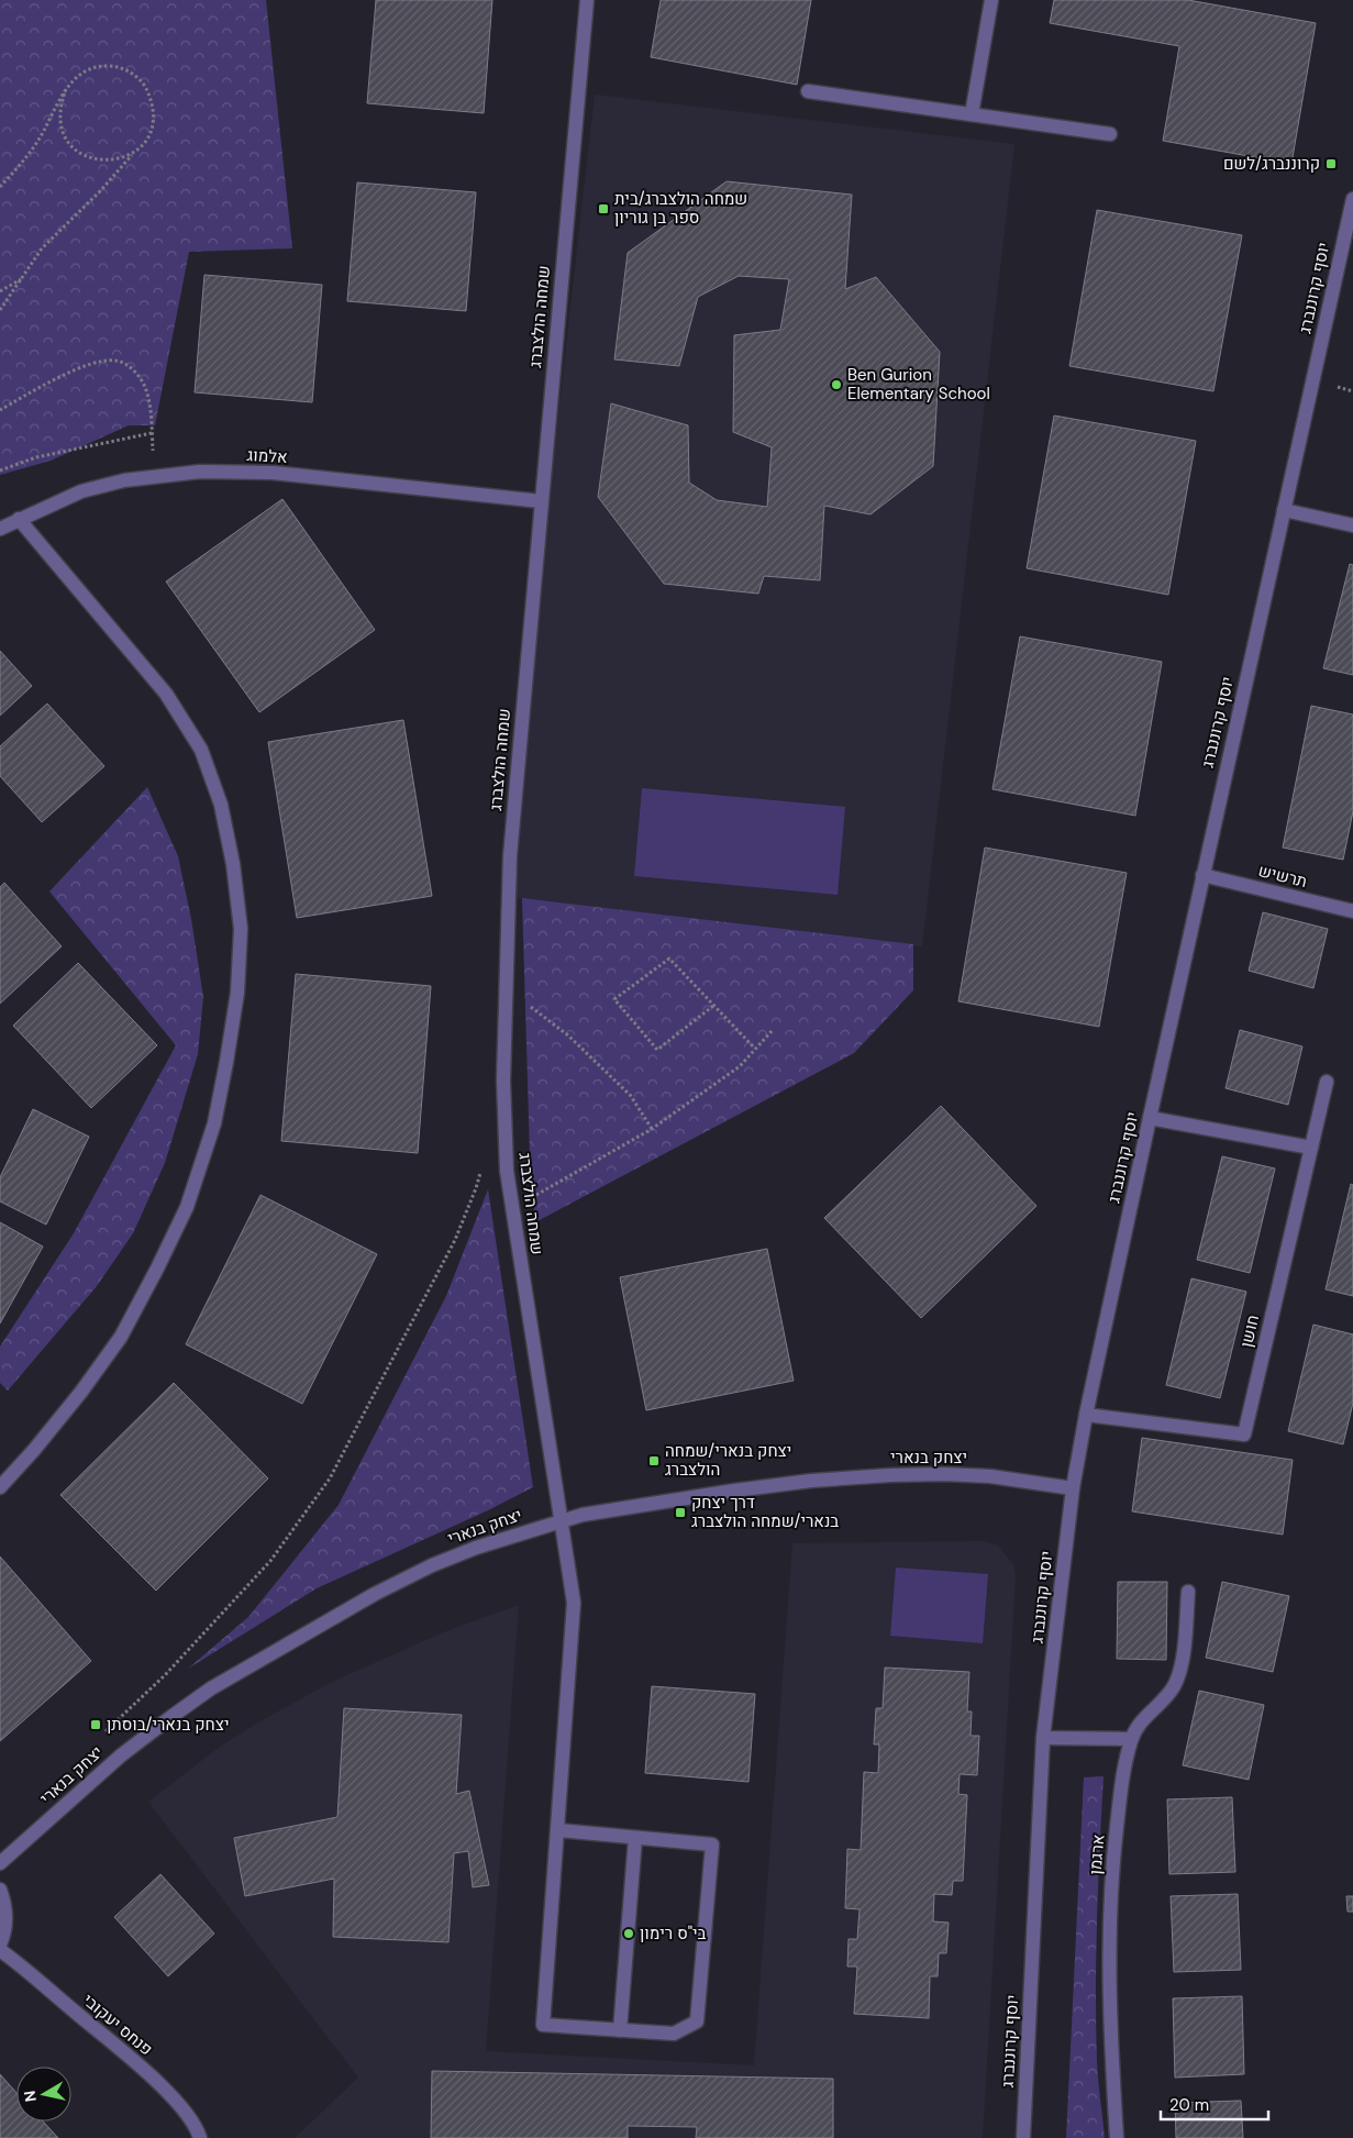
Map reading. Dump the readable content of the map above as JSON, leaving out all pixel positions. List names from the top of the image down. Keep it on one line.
{"streets":{"street":["יוסף קרוננברג","שמחה הולצברג","אלמוג","תרשיש","חושן","יצחק בנארי","ארגמן","פנחס יעקובי"]},"crossings":[["יוסף קרוננברג","תרשיש"],["יוסף קרוננברג","חושן"],["יוסף קרוננברג","יצחק בנארי"],["שמחה הולצברג","אלמוג"],["שמחה הולצברג","יצחק בנארי"]],"places":{"transit":["קרוננברג/לשם","שמחה הולצברג/בית ספר בן גוריון","יצחק בנארי/שמחה הולצברג","דרך יצחק בנארי/שמחה הולצברג","יצחק בנארי/בוסתן"],"other":["Ben Gurion Elementary School","בי\"ס רימון"]},"scale_bar":"20 m","north":"left"}
